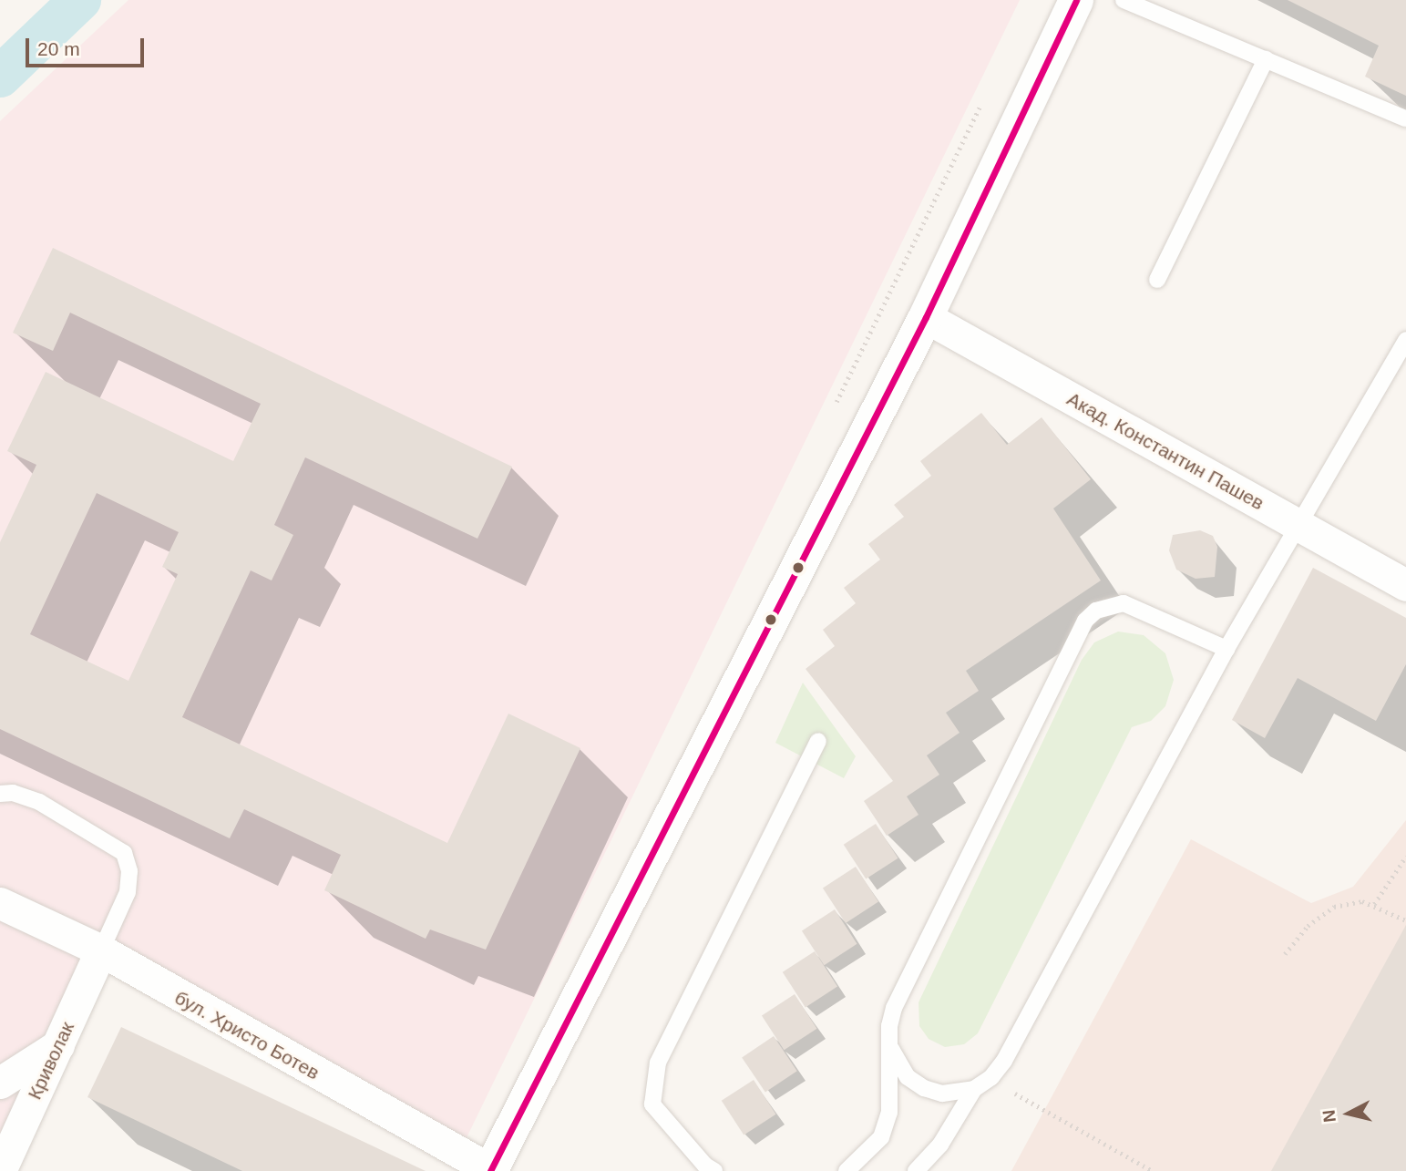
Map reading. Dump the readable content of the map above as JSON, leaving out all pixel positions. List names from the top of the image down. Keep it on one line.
{"streets":{"street":["Акад. Константин Пашев","бул. Христо Ботев","Криволак"]},"crossings":[["бул. Христо Ботев","Криволак"]],"scale_bar":"20 m","north":"left"}
